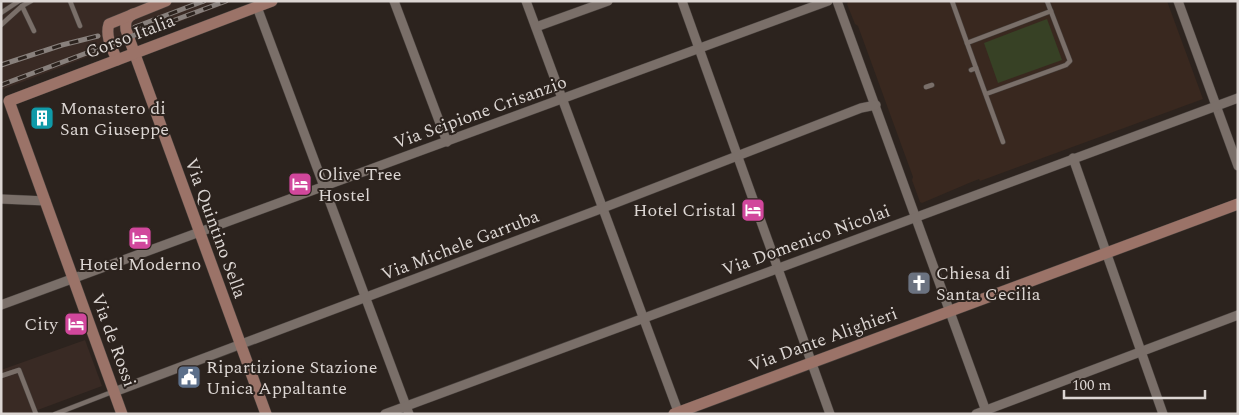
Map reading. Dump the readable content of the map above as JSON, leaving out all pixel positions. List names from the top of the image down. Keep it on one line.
{"streets":{"street":["Corso Italia","Via Scipione Crisanzio","Via Quintino Sella","Via Domenico Nicolai","Via Michele Garruba","Via Dante Alighieri","Via de Rossi"]},"crossings":[["Corso Italia","Via Quintino Sella"],["Corso Italia","Via de Rossi"],["Via Scipione Crisanzio","Via Quintino Sella"],["Via Scipione Crisanzio","Via de Rossi"],["Via Quintino Sella","Via Michele Garruba"],["Via Michele Garruba","Via de Rossi"]],"places":{"building":["Monastero di San Giuseppe"],"hotel":["Olive Tree Hostel","Hotel Cristal","Hotel Moderno","City"],"church":["Chiesa di Santa Cecilia"],"public building":["Ripartizione Stazione Unica Appaltante"]},"scale_bar":"100 m"}
